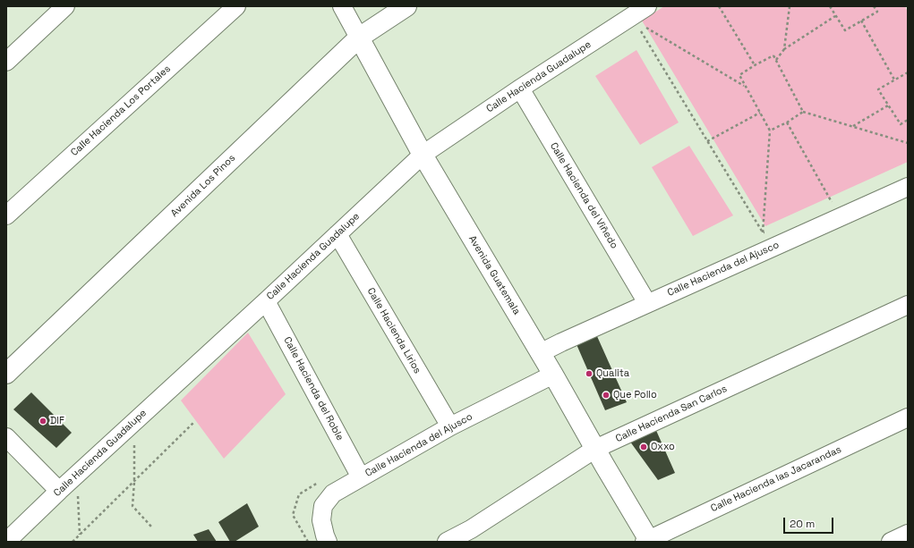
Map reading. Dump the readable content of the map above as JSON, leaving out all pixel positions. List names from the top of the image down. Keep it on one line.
{"streets":{"street":["Calle Hacienda Guadalupe","Calle Hacienda Los Portales","Avenida Los Pinos","Calle Hacienda del Viñedo","Calle Hacienda del Ajusco","Avenida Guatemala","Calle Hacienda Lirios","Calle Hacienda del Roble","Calle Hacienda San Carlos","Calle Hacienda las Jacarandas"]},"crossings":[["Calle Hacienda Guadalupe","Calle Hacienda del Viñedo"],["Calle Hacienda Guadalupe","Avenida Guatemala"],["Calle Hacienda Guadalupe","Calle Hacienda Lirios"],["Calle Hacienda Guadalupe","Calle Hacienda del Roble"],["Avenida Los Pinos","Avenida Guatemala"],["Calle Hacienda del Viñedo","Calle Hacienda del Ajusco"],["Calle Hacienda del Ajusco","Avenida Guatemala"],["Calle Hacienda del Ajusco","Calle Hacienda Lirios"],["Calle Hacienda del Ajusco","Calle Hacienda del Roble"],["Avenida Guatemala","Calle Hacienda San Carlos"],["Avenida Guatemala","Calle Hacienda las Jacarandas"]],"places":["Qualita","Que Pollo","DIF","Oxxo"],"scale_bar":"20 m"}
